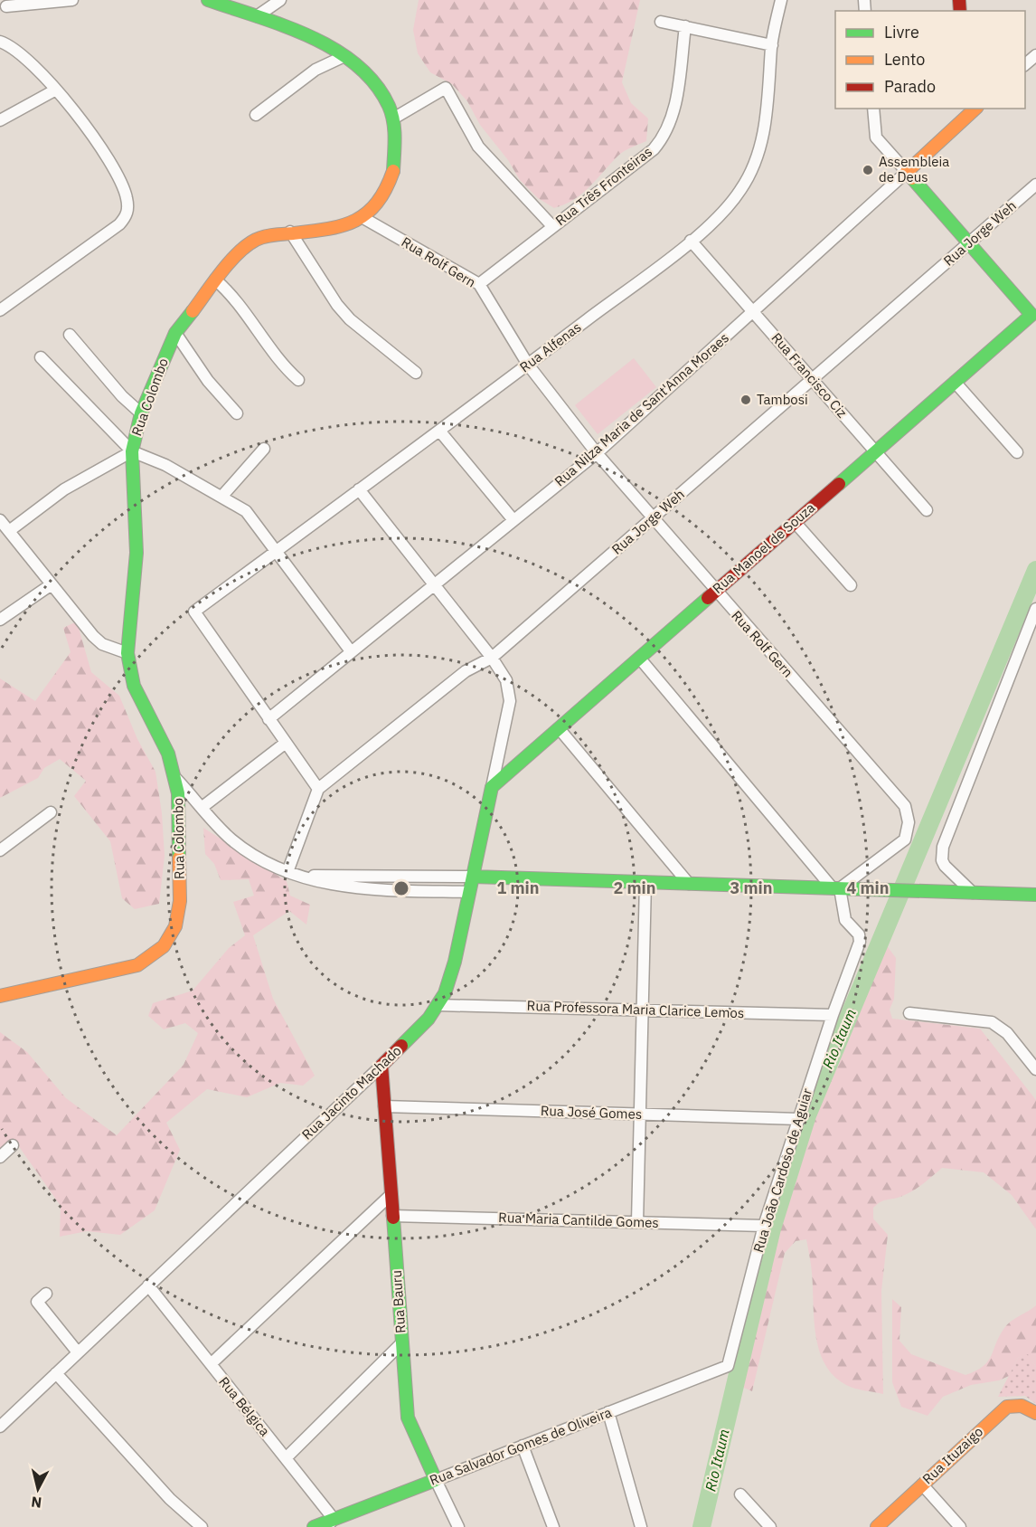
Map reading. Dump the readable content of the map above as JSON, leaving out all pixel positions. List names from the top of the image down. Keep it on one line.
{"streets":{"street":["Rua Três Fronteiras","Rua Jorge Weh","Rua Rolf Gern","Rua Alfenas","Rua Francisco Ciz","Rua Colombo","Rua Nilza Maria de Sant'Anna Moraes","Rua Manoel de Souza","Rua Professora Maria Clarice Lemos","Rua Jacinto Machado","Rua José Gomes","Rua João Cardoso de Aguiar","Rua Maria Cantilde Gomes","Rua Bauru","Rua Bélgica","Rua Salvador Gomes de Oliveira","Rua Ituzaigo"]},"crossings":[["Rua Três Fronteiras","Rua Rolf Gern"],["Rua Jorge Weh","Rua Rolf Gern"],["Rua Jorge Weh","Rua Francisco Ciz"],["Rua Jorge Weh","Rua Jacinto Machado"],["Rua Rolf Gern","Rua Alfenas"],["Rua Rolf Gern","Rua Colombo"],["Rua Rolf Gern","Rua Nilza Maria de Sant'Anna Moraes"],["Rua Rolf Gern","Rua Manoel de Souza"],["Rua Rolf Gern","Rua João Cardoso de Aguiar"],["Rua Alfenas","Rua Francisco Ciz"],["Rua Alfenas","Rua Nilza Maria de Sant'Anna Moraes"],["Rua Alfenas","Rua Jacinto Machado"],["Rua Francisco Ciz","Rua Nilza Maria de Sant'Anna Moraes"],["Rua Francisco Ciz","Rua Manoel de Souza"],["Rua Nilza Maria de Sant'Anna Moraes","Rua Jacinto Machado"],["Rua Manoel de Souza","Rua Jacinto Machado"],["Rua Professora Maria Clarice Lemos","Rua Jacinto Machado"],["Rua Professora Maria Clarice Lemos","Rua João Cardoso de Aguiar"],["Rua Jacinto Machado","Rua Bauru"],["Rua Jacinto Machado","Rua Bélgica"],["Rua José Gomes","Rua João Cardoso de Aguiar"],["Rua José Gomes","Rua Bauru"],["Rua João Cardoso de Aguiar","Rua Maria Cantilde Gomes"],["Rua João Cardoso de Aguiar","Rua Salvador Gomes de Oliveira"],["Rua Maria Cantilde Gomes","Rua Bauru"],["Rua Bauru","Rua Salvador Gomes de Oliveira"],["Rua Bélgica","Rua Salvador Gomes de Oliveira"]],"water":["Rio Itaum"],"places":["Assembleia de Deus","Tambosi"],"legend":["Livre","Lento","Parado"],"north":"bottom","rings":["1 min","2 min","3 min","4 min"]}
